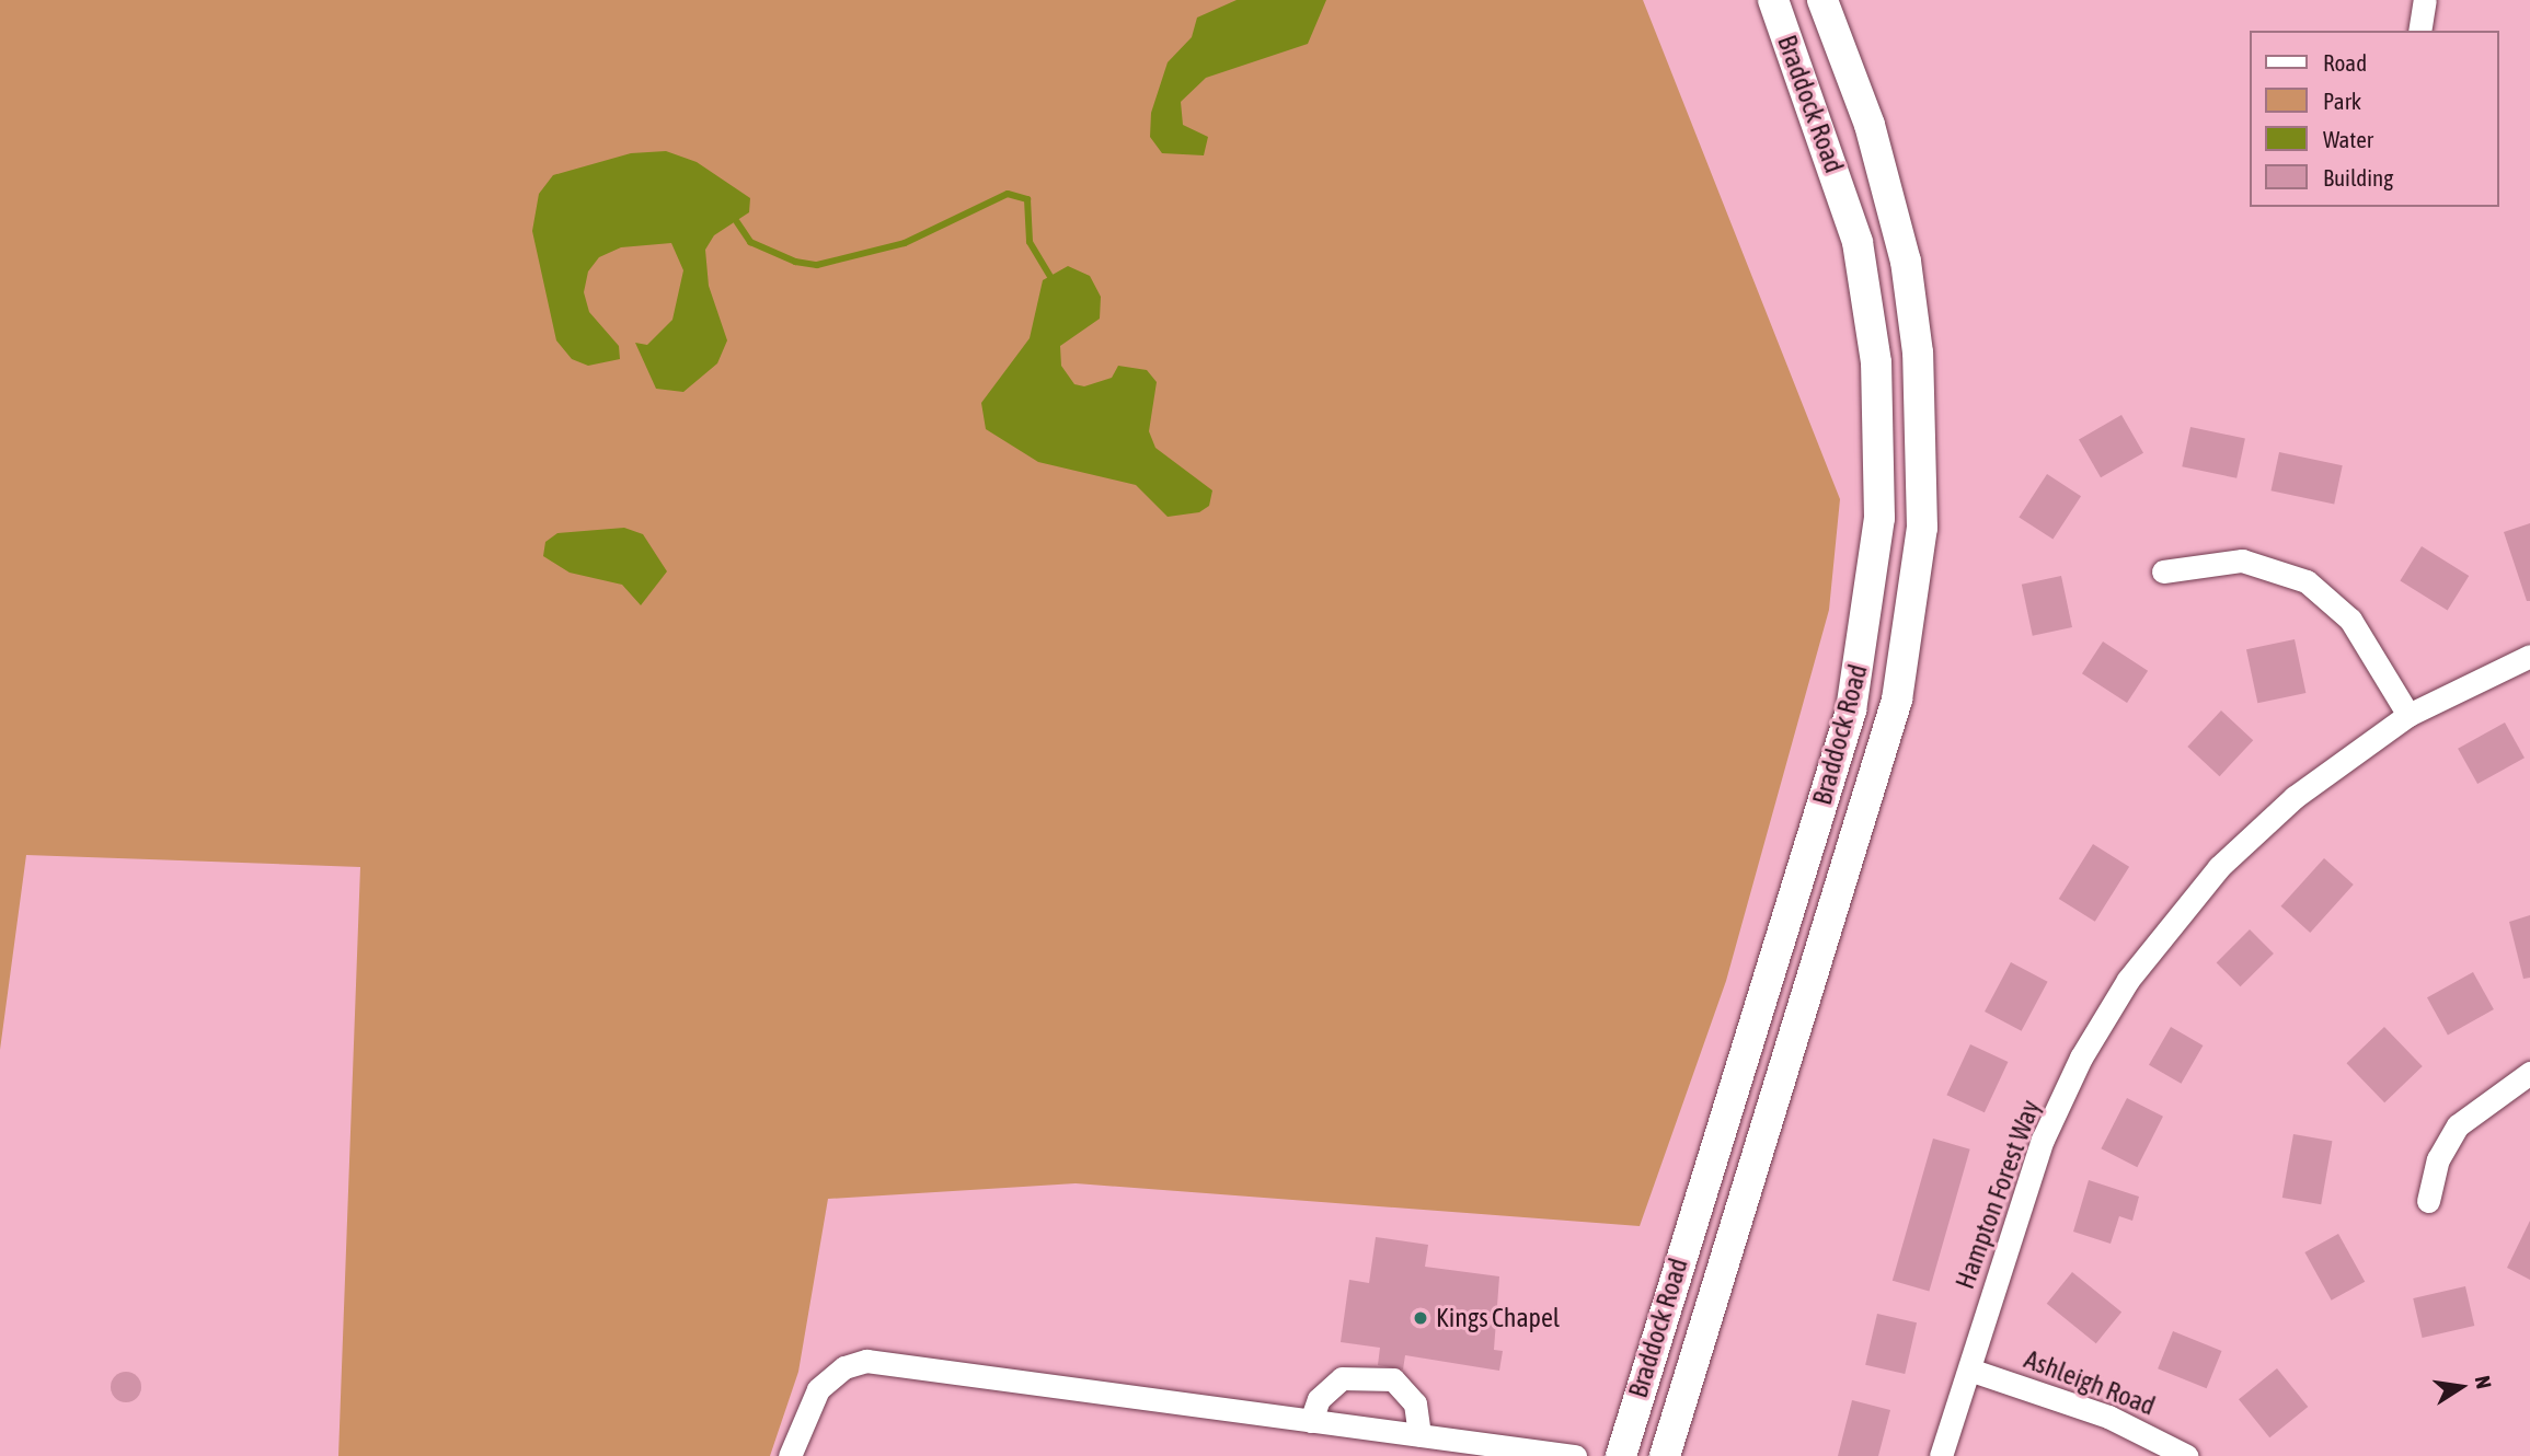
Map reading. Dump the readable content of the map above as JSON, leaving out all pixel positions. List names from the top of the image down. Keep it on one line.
{"streets":{"main road":["Braddock Road"],"street":["Hampton Forest Way","Ashleigh Road"]},"crossings":[["Hampton Forest Way","Ashleigh Road"]],"places":["Kings Chapel"],"legend":["Road","Park","Water","Building"],"north":"right"}
